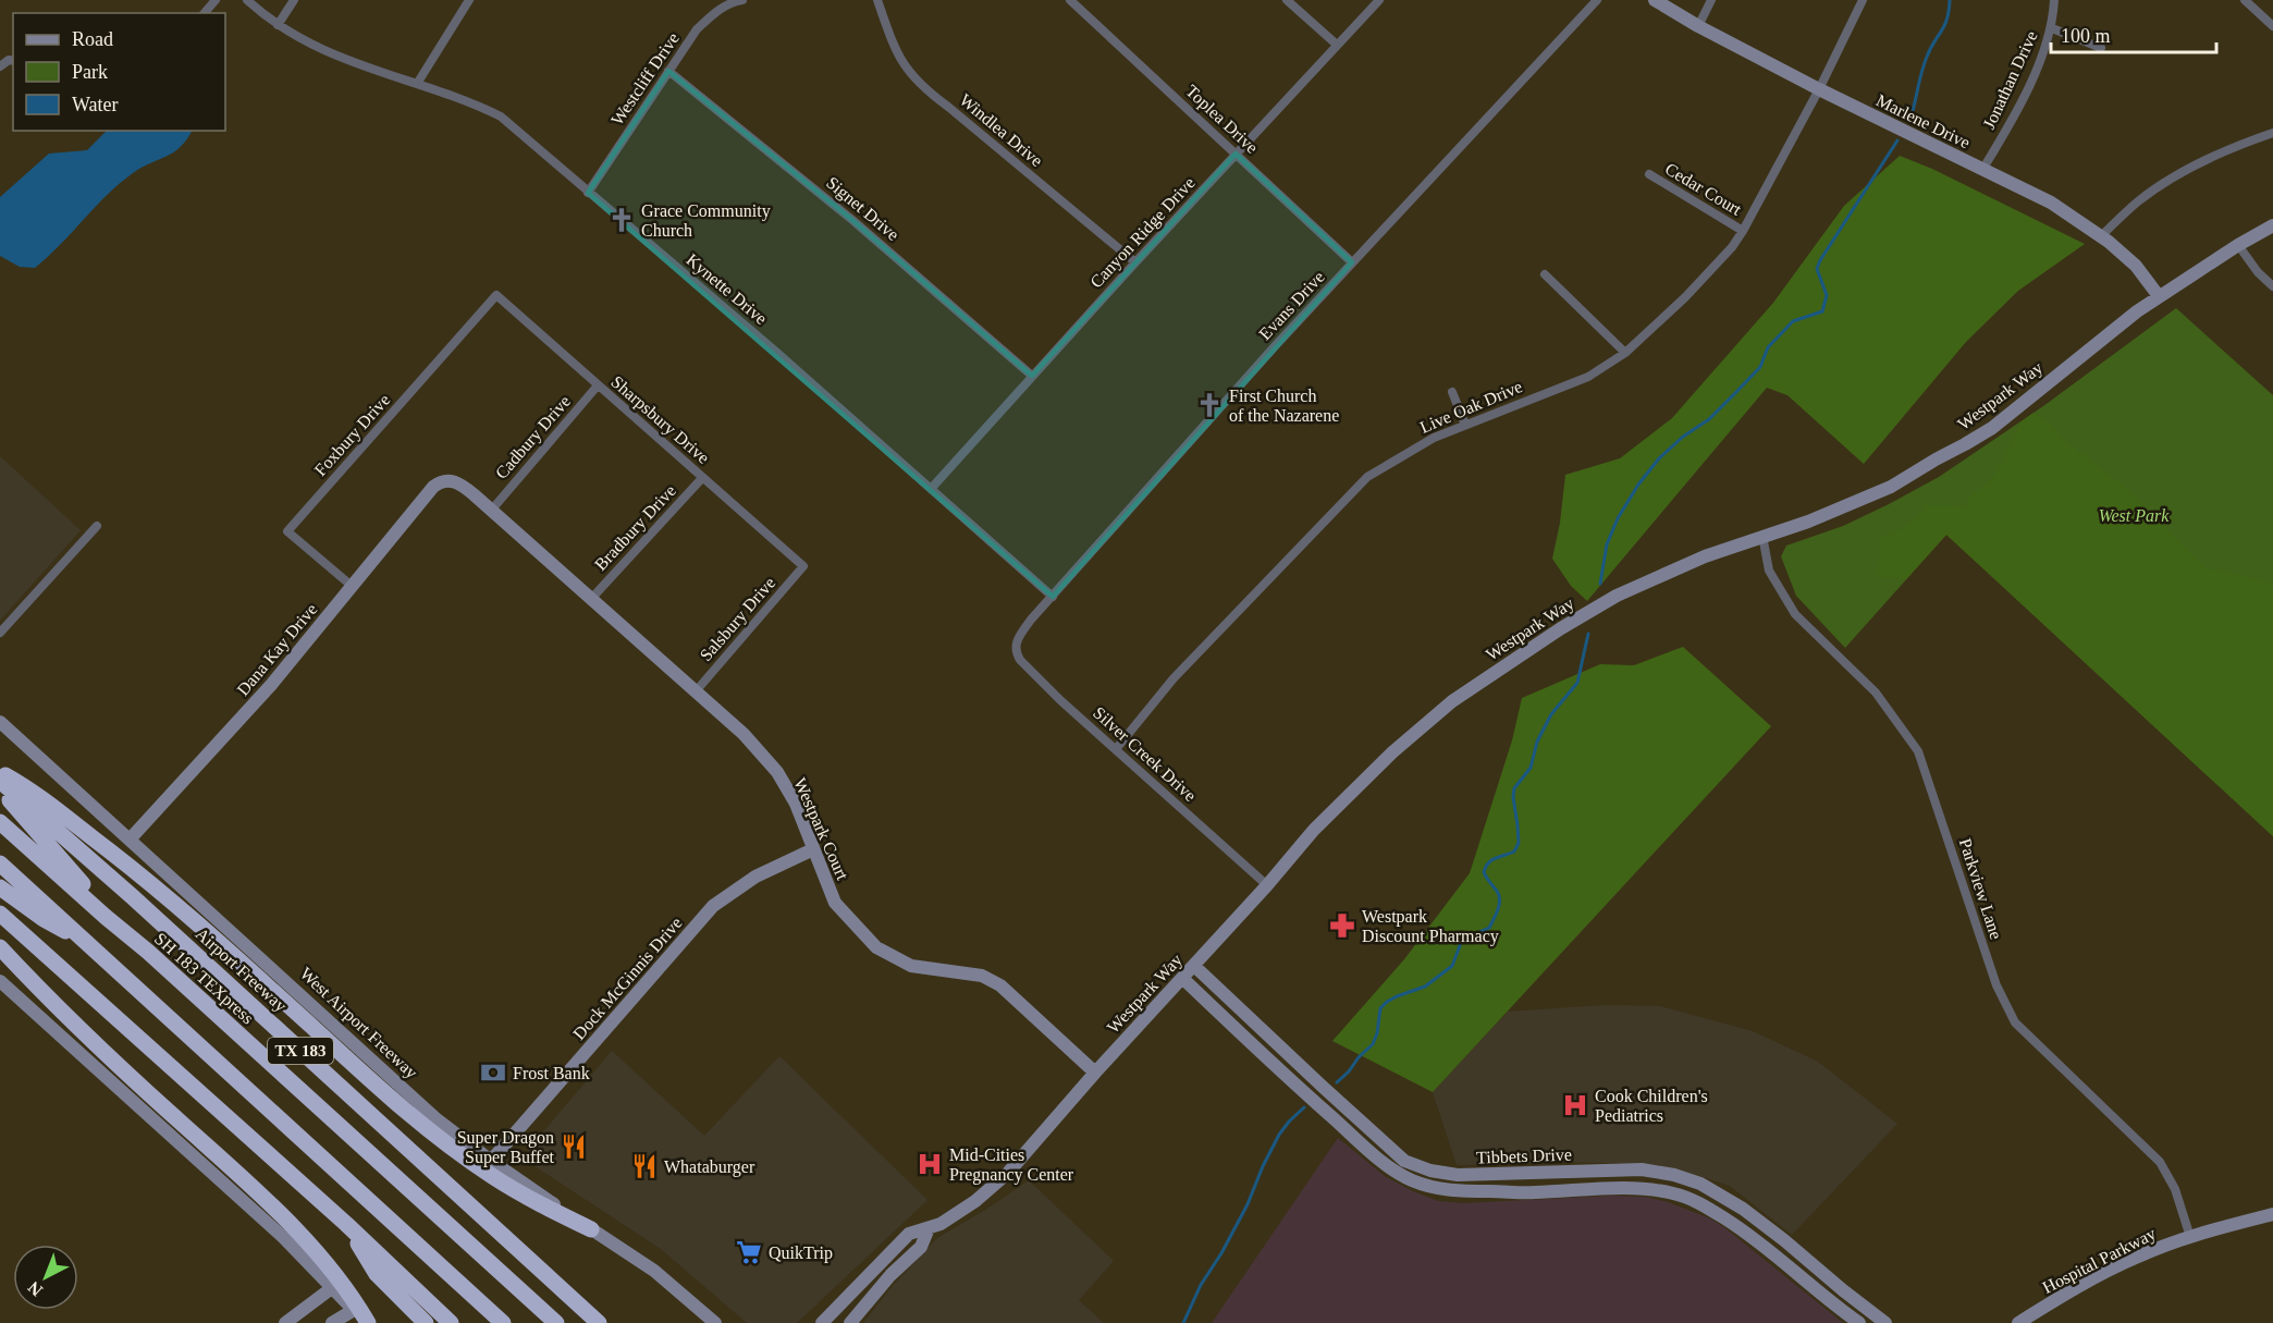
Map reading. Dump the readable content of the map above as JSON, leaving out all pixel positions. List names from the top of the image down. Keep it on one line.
{"streets":{"highway":["Airport Freeway","SH 183 TEXpress","TX 183"],"street":["Westcliff Drive","Jonathan Drive","Toplea Drive","Marlene Drive","Windlea Drive","Cedar Court","Signet Drive","Canyon Ridge Drive","Kynette Drive","Evans Drive","Westpark Way","Live Oak Drive","Sharpsbury Drive","Foxbury Drive","Cadbury Drive","Bradbury Drive","Salsbury Drive","Dana Kay Drive","Silver Creek Drive","Westpark Court","Parkview Lane","Dock McGinnis Drive","West Airport Freeway","Tibbets Drive","Hospital Parkway"]},"crossings":[["Westcliff Drive","Signet Drive"],["Westcliff Drive","Kynette Drive"],["Jonathan Drive","Marlene Drive"],["Toplea Drive","Canyon Ridge Drive"],["Toplea Drive","Evans Drive"],["Marlene Drive","Westpark Way"],["Marlene Drive","Live Oak Drive"],["Windlea Drive","Canyon Ridge Drive"],["Cedar Court","Live Oak Drive"],["Signet Drive","Canyon Ridge Drive"],["Canyon Ridge Drive","Kynette Drive"],["Kynette Drive","Evans Drive"],["Evans Drive","Silver Creek Drive"],["Westpark Way","Silver Creek Drive"],["Westpark Way","Westpark Court"],["Westpark Way","Parkview Lane"],["Westpark Way","Tibbets Drive"],["Live Oak Drive","Silver Creek Drive"],["Sharpsbury Drive","Foxbury Drive"],["Sharpsbury Drive","Cadbury Drive"],["Sharpsbury Drive","Bradbury Drive"],["Sharpsbury Drive","Salsbury Drive"],["Foxbury Drive","Dana Kay Drive"],["Cadbury Drive","Westpark Court"],["Bradbury Drive","Westpark Court"],["Salsbury Drive","Westpark Court"],["Dana Kay Drive","Westpark Court"],["Dana Kay Drive","West Airport Freeway"],["Westpark Court","Dock McGinnis Drive"],["Parkview Lane","Hospital Parkway"],["Dock McGinnis Drive","West Airport Freeway"]],"parks":["West Park"],"places":{"church":["Grace Community Church","First Church of the Nazarene"],"pharmacy":["Westpark Discount Pharmacy"],"bank":["Frost Bank"],"hospital":["Cook Children's Pediatrics","Mid-Cities Pregnancy Center"],"restaurant":["Super Dragon Super Buffet","Whataburger"],"supermarket":["QuikTrip"]},"legend":["Road","Park","Water"],"scale_bar":"100 m","north":"bottom left"}
